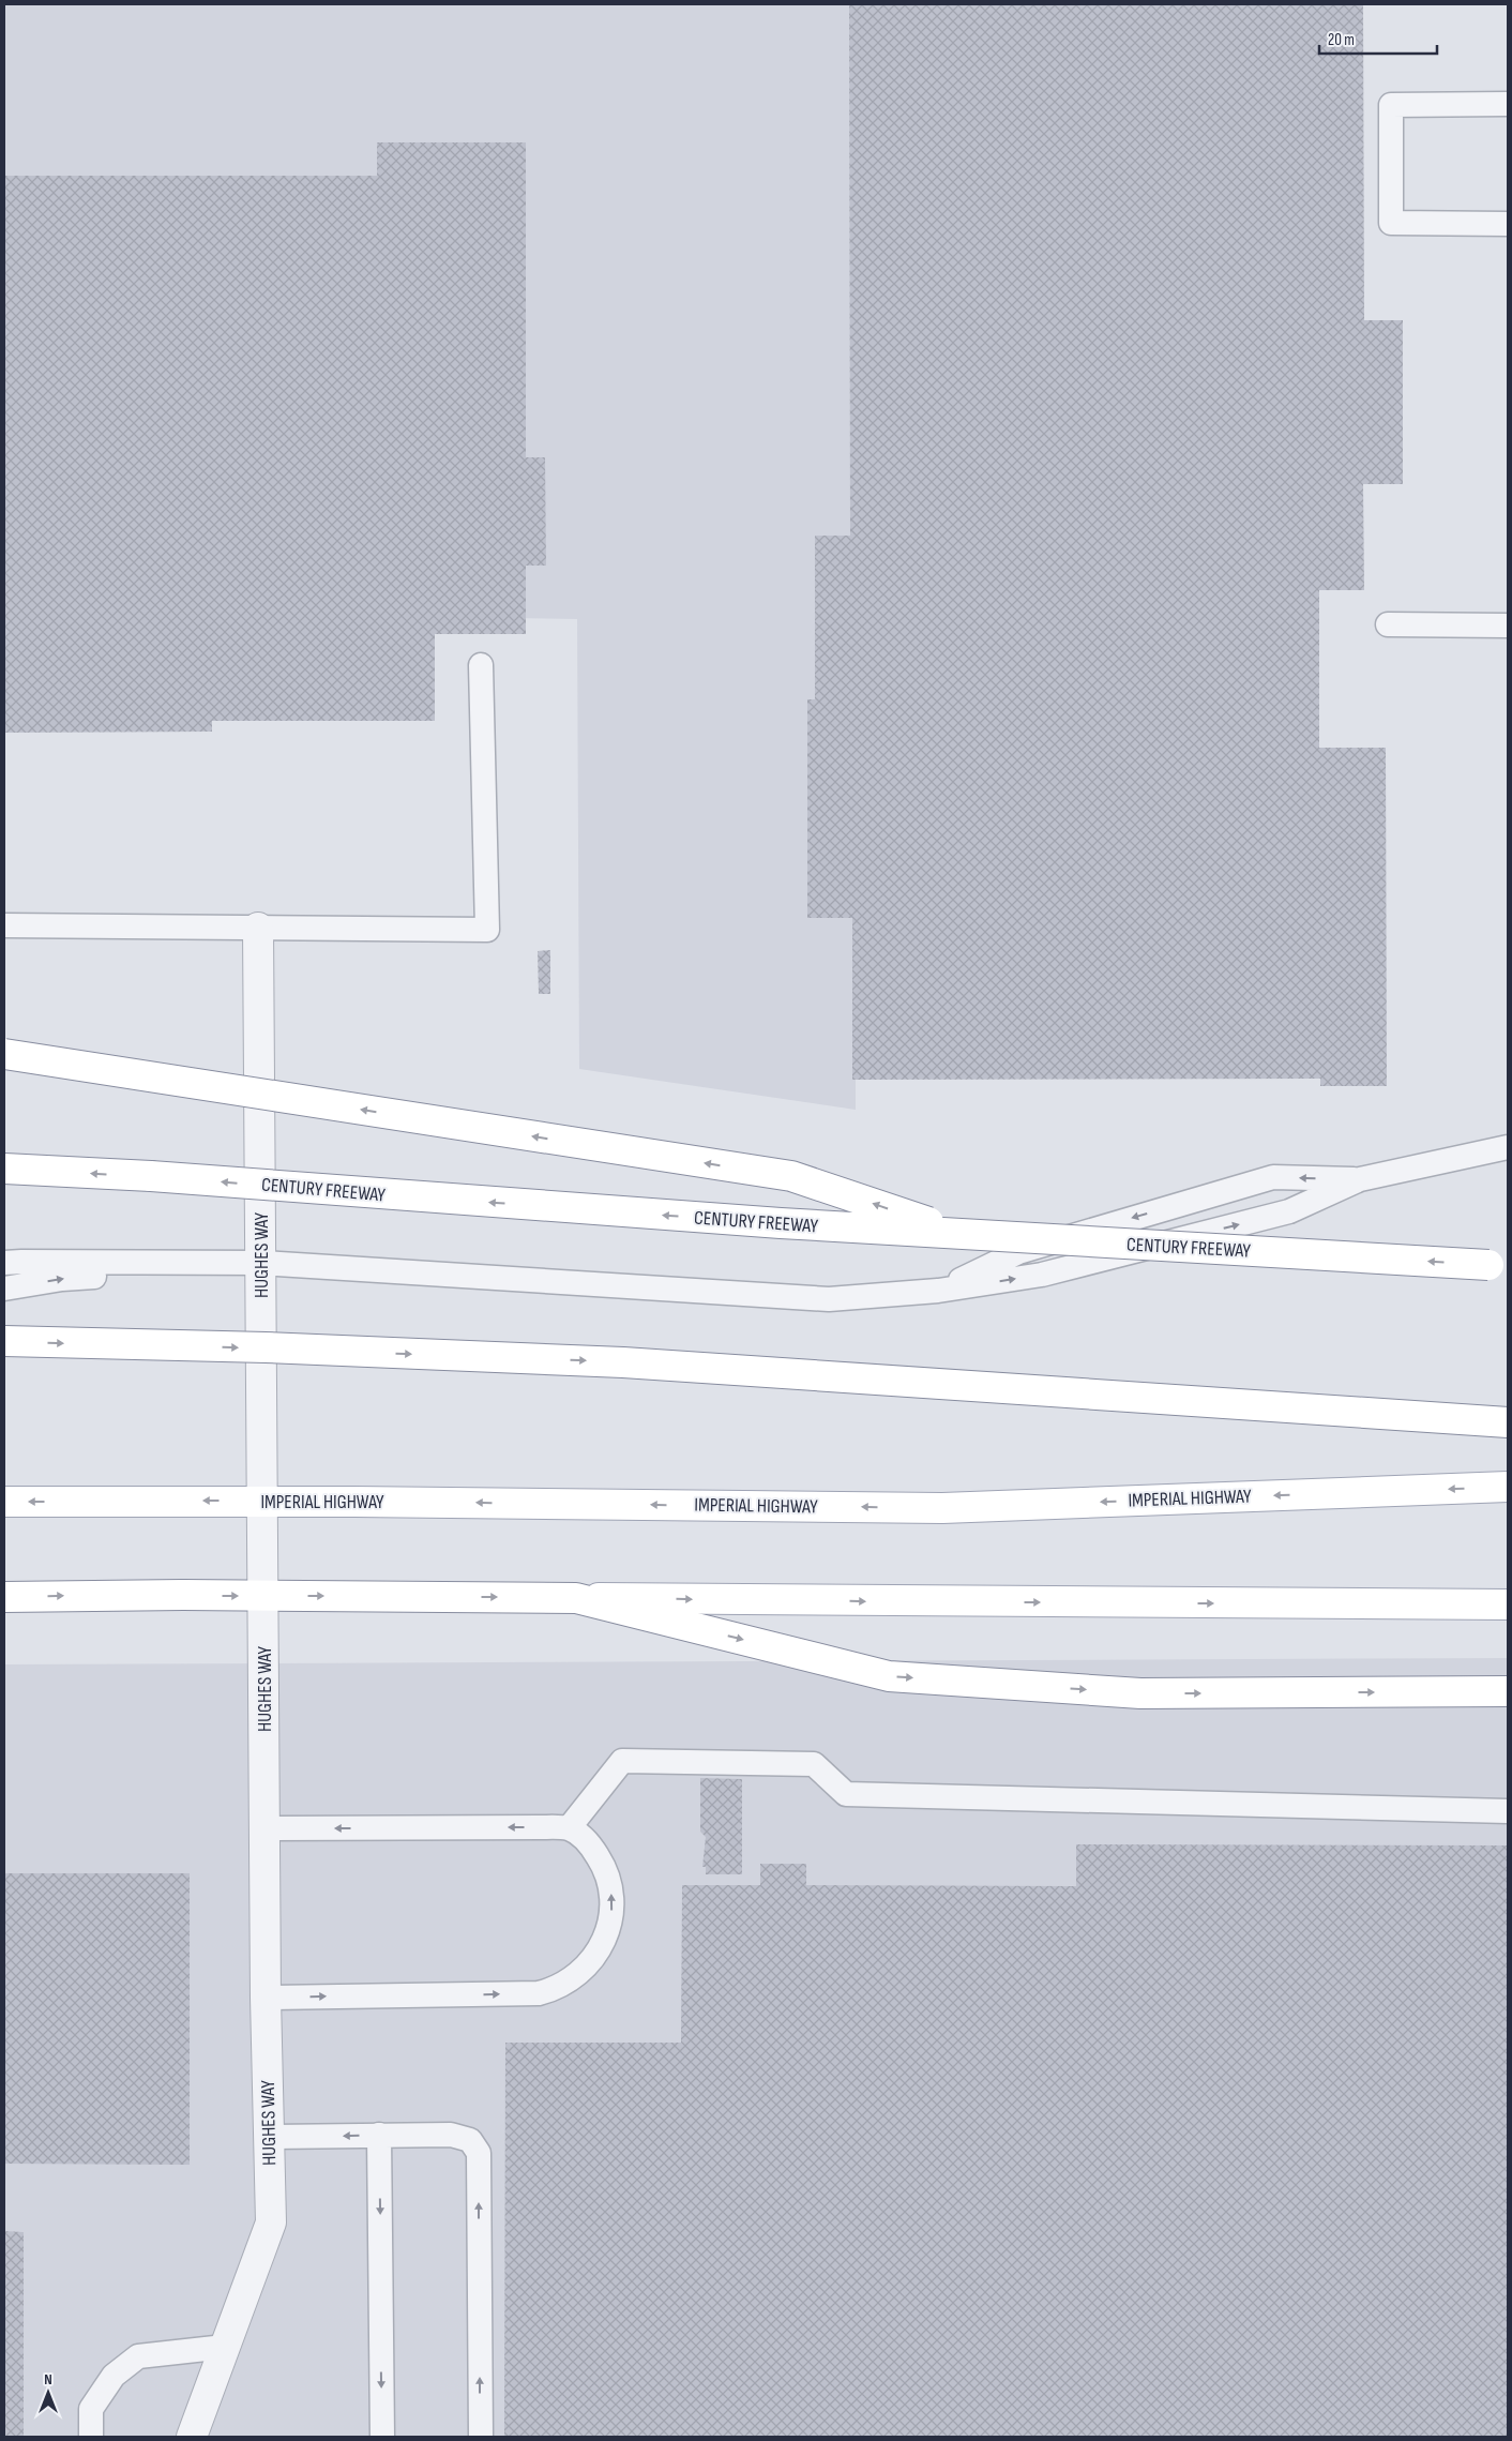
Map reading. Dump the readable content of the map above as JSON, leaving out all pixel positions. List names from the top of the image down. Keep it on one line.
{"streets":{"main road":["CENTURY FREEWAY","IMPERIAL HIGHWAY"],"street":["HUGHES WAY"]},"crossings":[["HUGHES WAY","IMPERIAL HIGHWAY"]],"scale_bar":"20 m","north":"top"}
